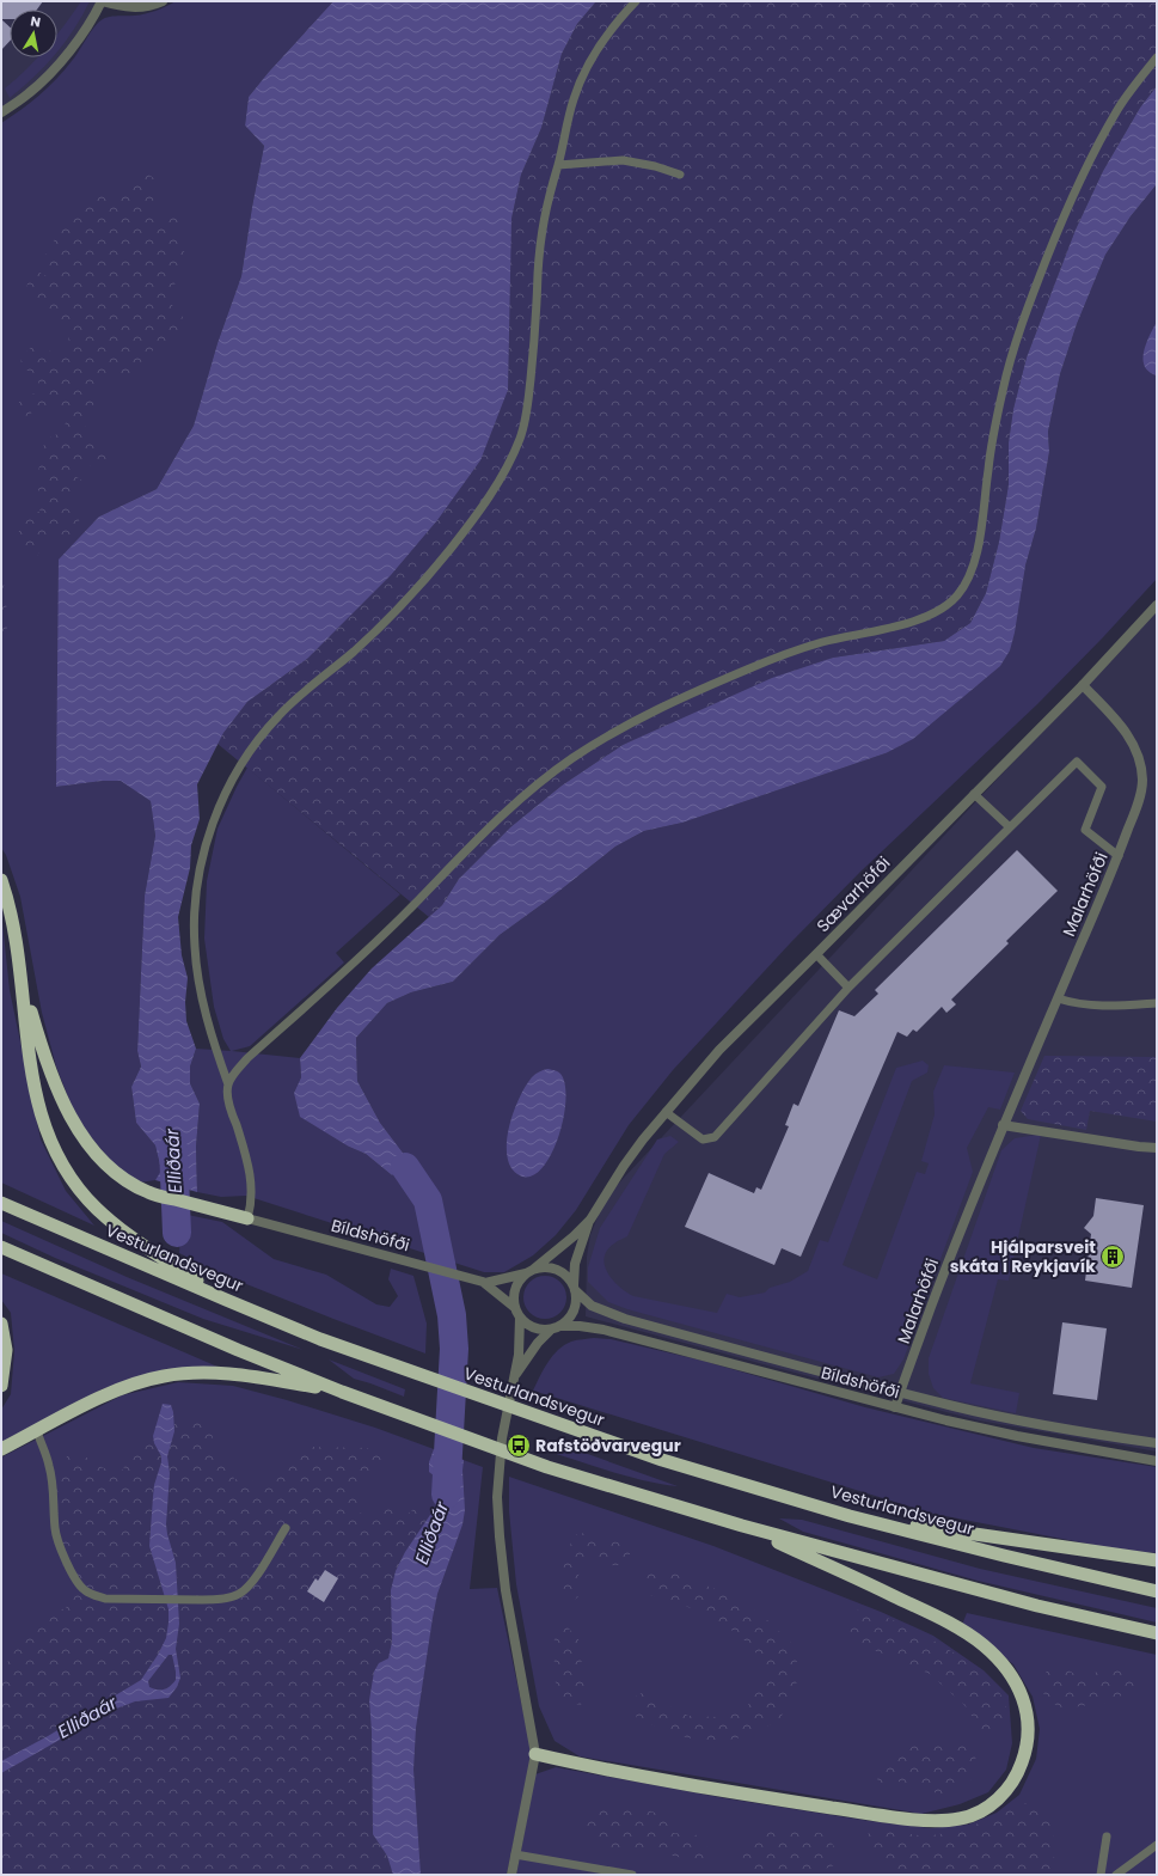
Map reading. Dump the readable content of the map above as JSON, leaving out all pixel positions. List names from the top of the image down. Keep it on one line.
{"streets":{"highway":["Vesturlandsvegur"],"street":["Sævarhöfði","Malarhöfði","Bíldshöfði"]},"crossings":[["Sævarhöfði","Malarhöfði"],["Sævarhöfði","Bíldshöfði"],["Malarhöfði","Bíldshöfði"]],"water":["Elliðaár"],"places":{"building":["Hjálparsveit skáta í Reykjavík"],"bus stop":["Rafstöðvarvegur"]},"north":"top"}
